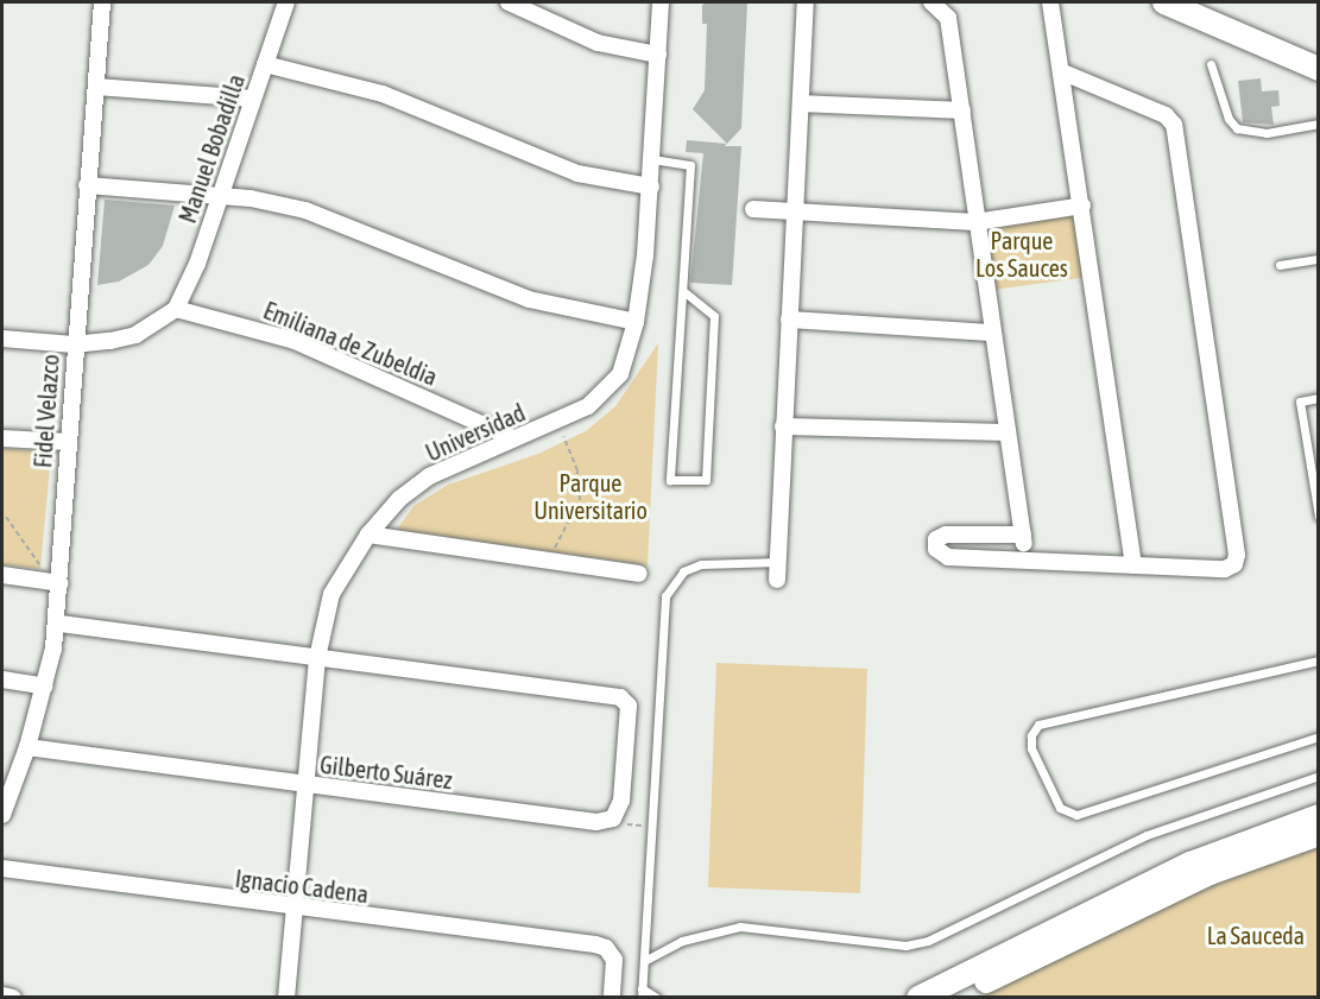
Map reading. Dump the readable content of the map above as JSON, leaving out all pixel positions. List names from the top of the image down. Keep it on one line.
{"streets":{"street":["Manuel Bobadilla","Emiliana de Zubeldia","Fidel Velazco","Universidad","Gilberto Suárez","Ignacio Cadena"]},"crossings":[["Manuel Bobadilla","Emiliana de Zubeldia"],["Emiliana de Zubeldia","Universidad"],["Fidel Velazco","Gilberto Suárez"],["Universidad","Gilberto Suárez"],["Universidad","Ignacio Cadena"]],"parks":["Parque Los Sauces","Parque Universitario","La Sauceda"]}
